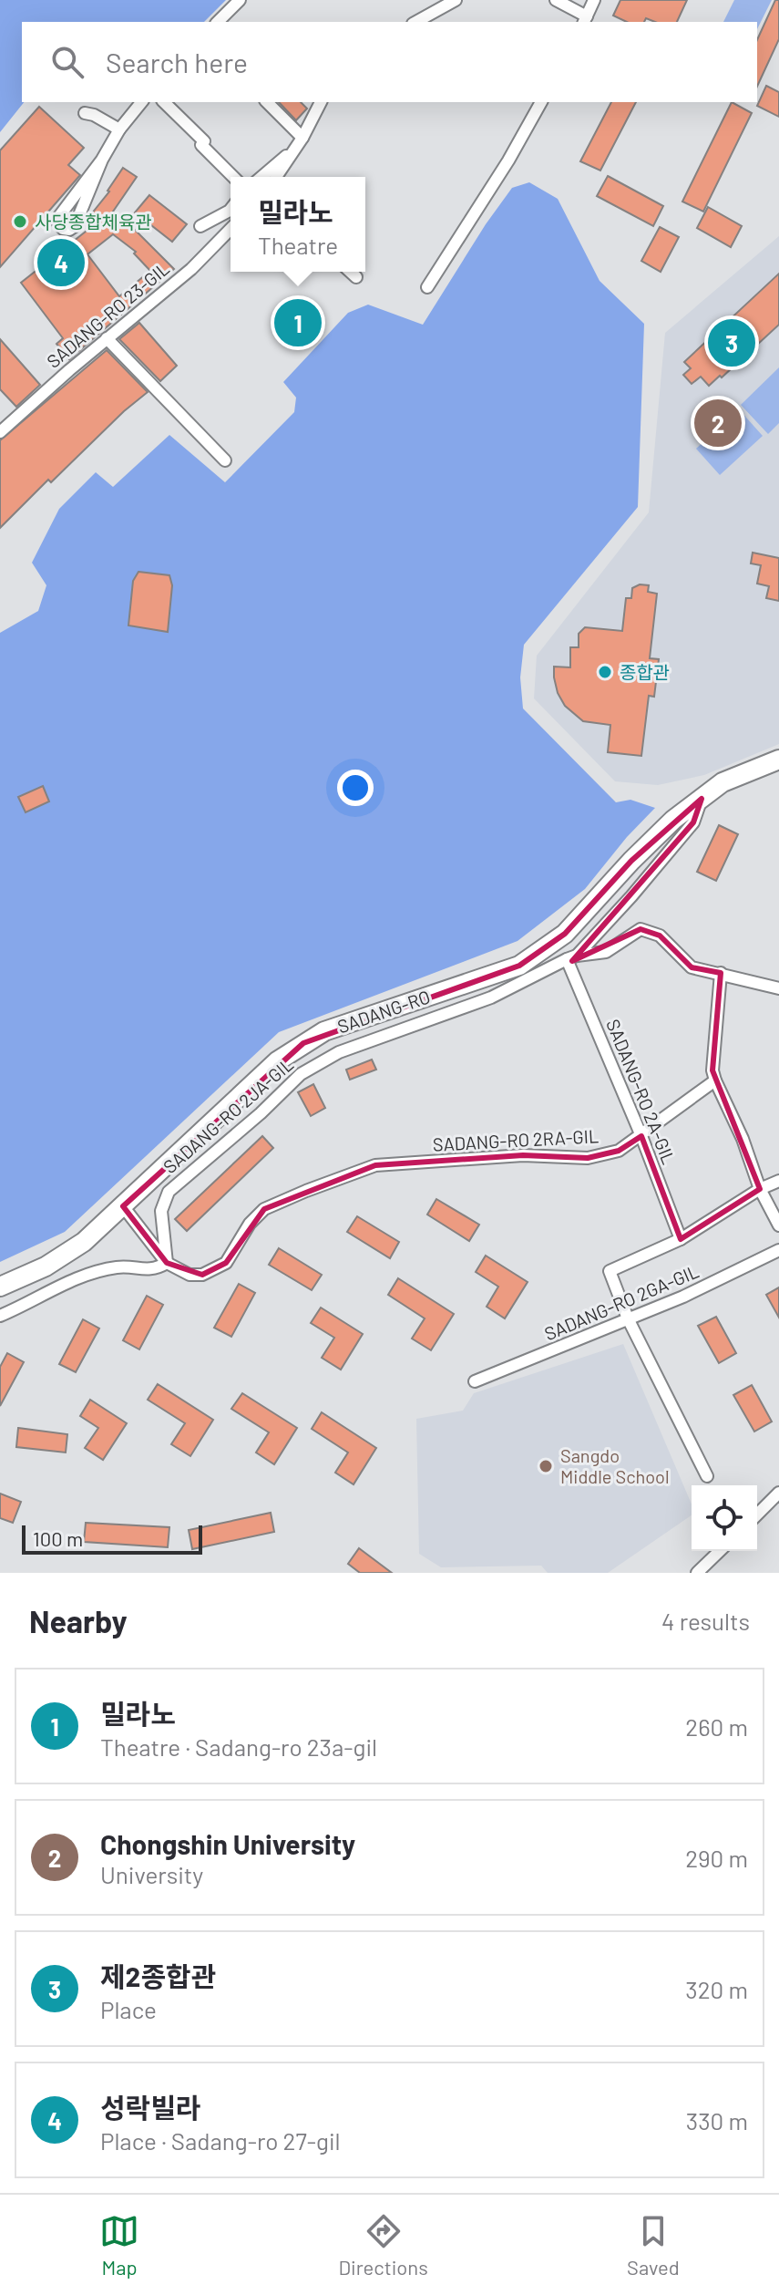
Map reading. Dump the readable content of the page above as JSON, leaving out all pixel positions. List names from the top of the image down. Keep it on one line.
{"streets":{"main road":["SADANG-RO"],"street":["SADANG-RO 23-GIL","SADANG-RO 2A-GIL","SADANG-RO 2JA-GIL","SADANG-RO 2RA-GIL","SADANG-RO 2GA-GIL"]},"crossings":[["SADANG-RO 2A-GIL","SADANG-RO 2JA-GIL"],["SADANG-RO 2A-GIL","SADANG-RO 2RA-GIL"],["SADANG-RO 2JA-GIL","SADANG-RO 2RA-GIL"]],"places":["사당종합체육관","종합관","Sangdo Middle School"],"scale_bar":"100 m","page":{"search":"Search here","popup":["밀라노","Theatre"],"pins":["4","1","3","2"],"scale":"100 m","heading":["Nearby","4 results"],"list":[{"mark":"1","name":"밀라노","note":"Theatre · Sadang-ro 23a-gil","value":"260 m"},{"mark":"2","name":"Chongshin University","note":"University","value":"290 m"},{"mark":"3","name":"제2종합관","note":"Place","value":"320 m"},{"mark":"4","name":"성락빌라","note":"Place · Sadang-ro 27-gil","value":"330 m"}],"nav":["Map","Directions","Saved"]}}
